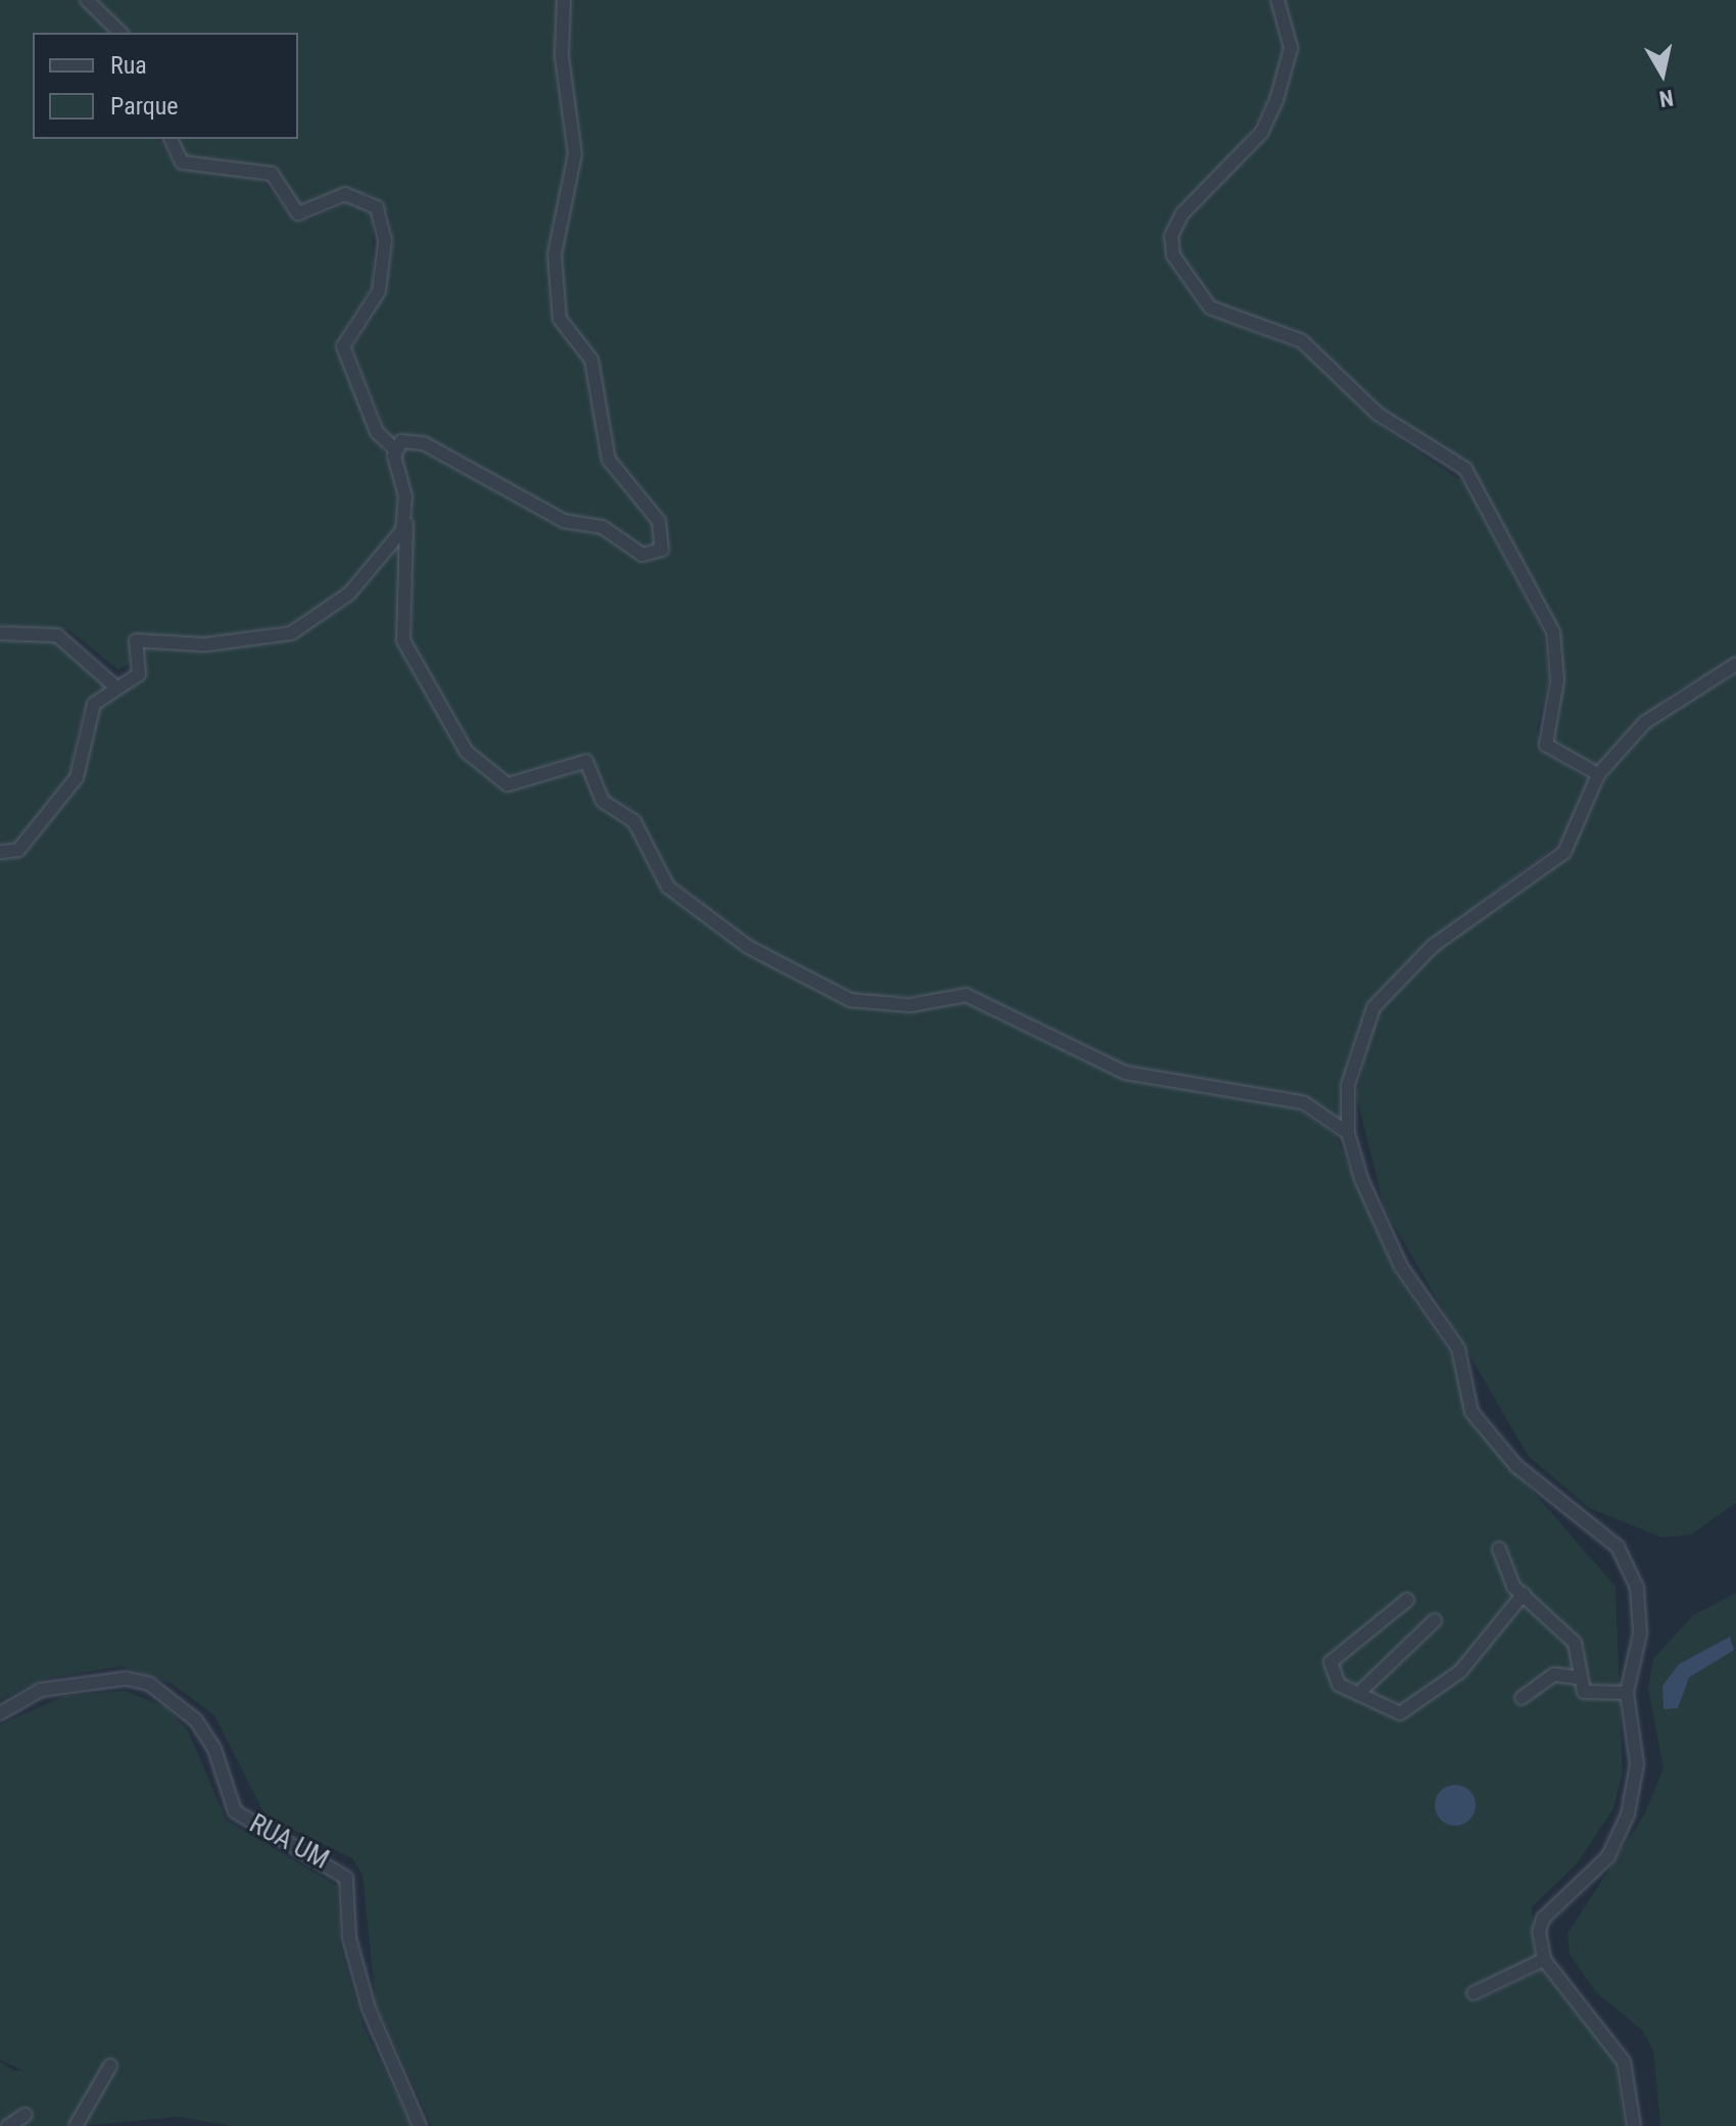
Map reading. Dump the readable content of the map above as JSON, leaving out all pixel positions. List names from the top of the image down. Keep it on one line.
{"streets":{"street":["RUA UM"]},"legend":["Rua","Parque"],"north":"bottom"}
